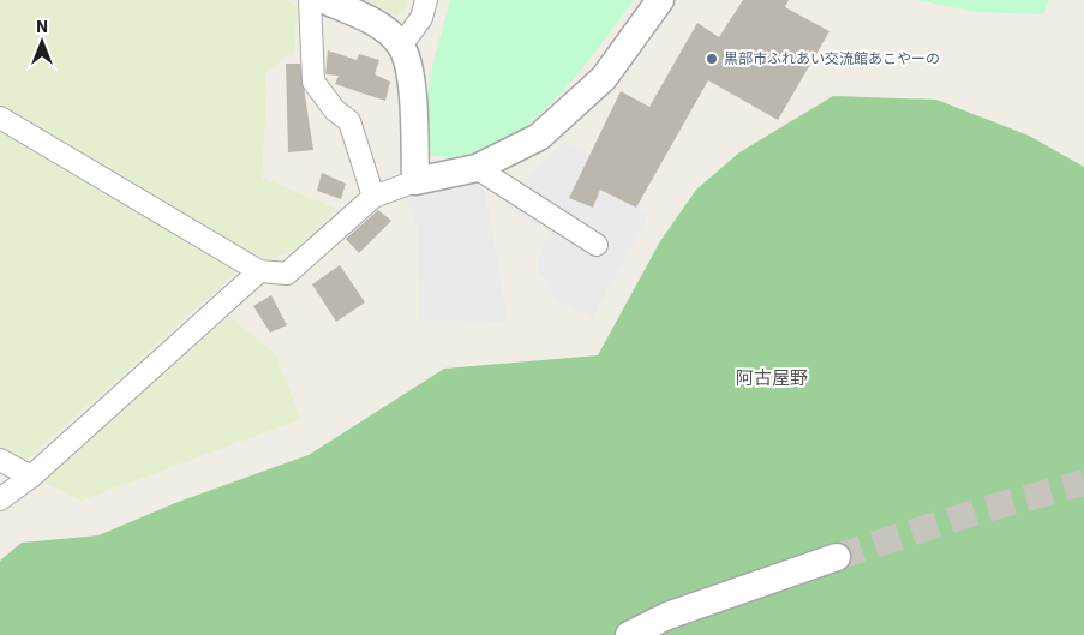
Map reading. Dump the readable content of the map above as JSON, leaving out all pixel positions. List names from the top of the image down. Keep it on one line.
{"districts":["阿古屋野"],"places":["黒部市ふれあい交流館あこやーの"],"north":"top"}
